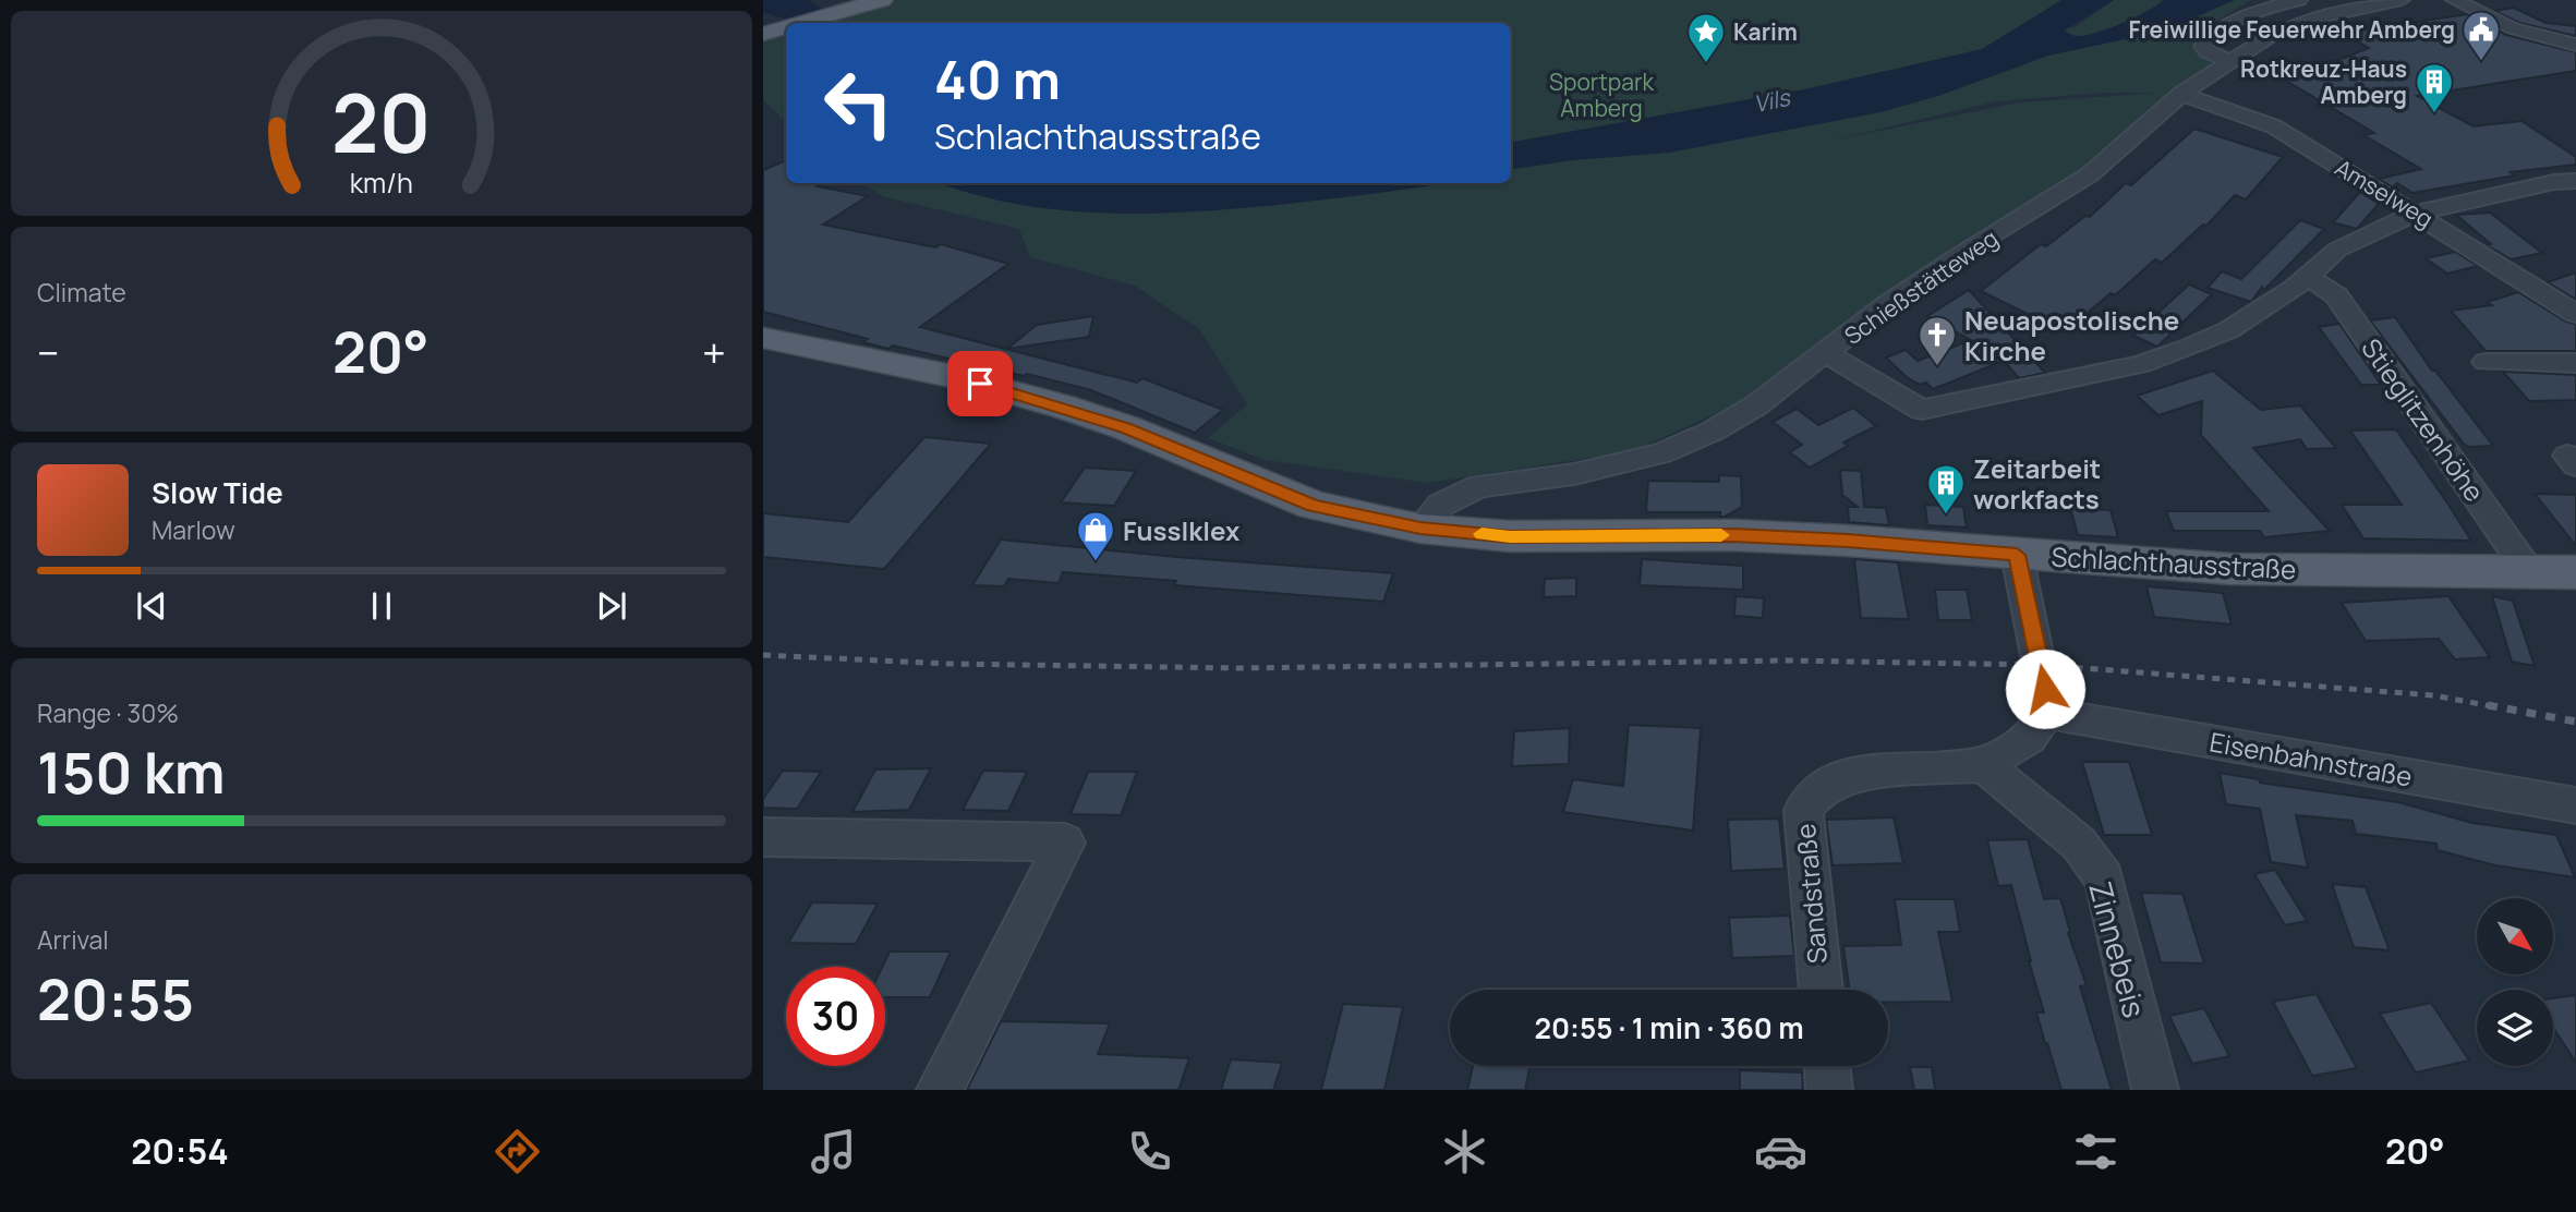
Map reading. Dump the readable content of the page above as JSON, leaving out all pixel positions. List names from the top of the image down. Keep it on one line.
{"streets":{"main road":["Schlachthausstraße"],"street":["Amselweg","Schießstätteweg","Stieglitzenhöhe","Eisenbahnstraße","Sandstraße","Zinnebeis"]},"crossings":[["Amselweg","Schießstätteweg"],["Schießstätteweg","Schlachthausstraße"],["Stieglitzenhöhe","Schlachthausstraße"],["Eisenbahnstraße","Sandstraße"],["Sandstraße","Zinnebeis"]],"water":["Vils"],"parks":["Sportpark Amberg"],"places":{"public building":["Freiwillige Feuerwehr Amberg"],"place":["Karim"],"building":["Rotkreuz-Haus Amberg","Zeitarbeit workfacts"],"church":["Neuapostolische Kirche"],"shop":["Fusslklex"]},"north":"bottom right","page":{"turn":["40 m","Schlachthausstraße"],"tile":["Climate",["Range · 30%","150 km"],["Arrival","20:55"]],"heat":["−","20°","+"],"song":["Slow Tide","Marlow"],"limit":"30","trip":"20:55 · 1 min · 360 m","tabs":["20:54","20°"],"gauge":["20","km/h"]}}
